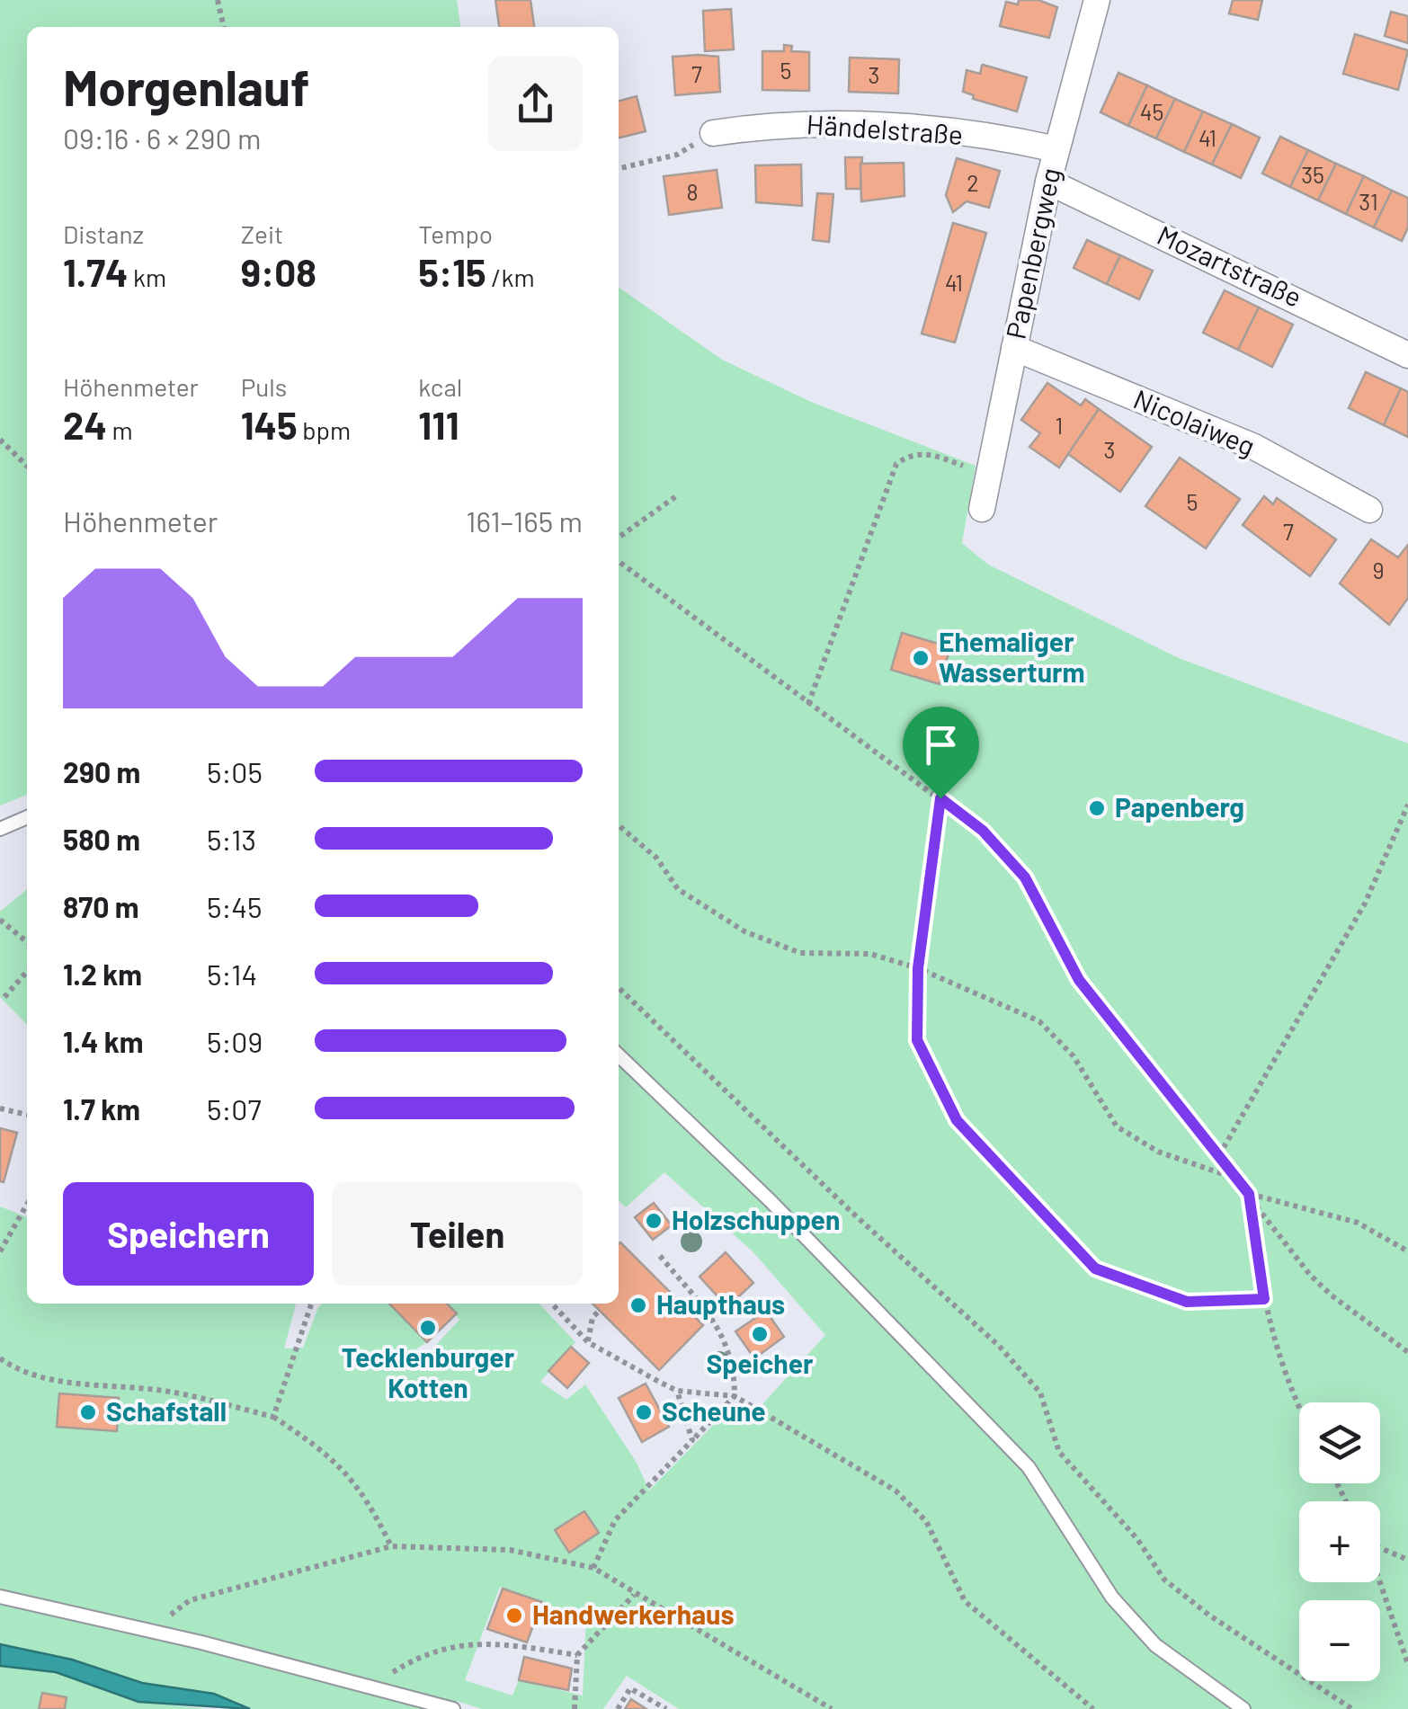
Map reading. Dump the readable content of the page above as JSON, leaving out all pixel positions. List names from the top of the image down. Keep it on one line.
{"streets":{"street":["Händelstraße","Papenbergweg","Mozartstraße","Nicolaiweg"]},"crossings":[["Händelstraße","Papenbergweg"],["Papenbergweg","Mozartstraße"],["Papenbergweg","Nicolaiweg"]],"places":["Ehemaliger Wasserturm","Papenberg","Holzschuppen","Haupthaus","Tecklenburger Kotten","Speicher","Schafstall","Scheune","Handwerkerhaus"],"house_numbers":["5","7","3","45","41","35","2","8","31","41","1","3","5","7","9"],"page":{"heading":["Morgenlauf","09:16 · 6 × 290 m"],"stats":[["Distanz","1.74 km"],["Zeit","9:08"],["Tempo","5:15 /km"],["Höhenmeter","24 m"],["Puls","145 bpm"],["kcal","111"]],"chart":["Höhenmeter","161–165 m"],"list":[{"name":"290 m","note":"5:05"},{"name":"580 m","note":"5:13"},{"name":"870 m","note":"5:45"},{"name":"1.2 km","note":"5:14"},{"name":"1.4 km","note":"5:09"},{"name":"1.7 km","note":"5:07"}],"buttons":["Speichern","Teilen"],"map_buttons":["+","−"]}}
